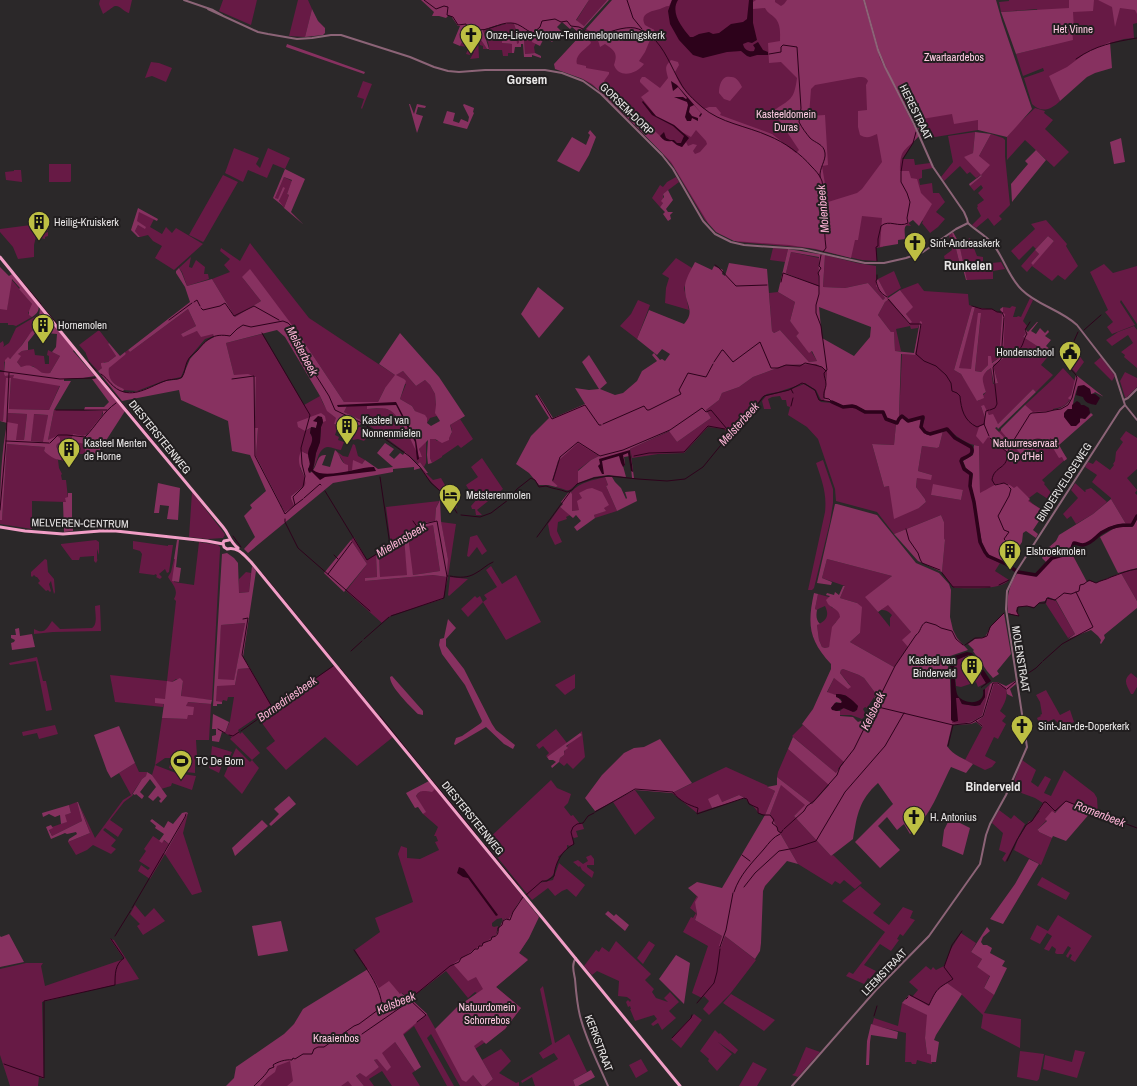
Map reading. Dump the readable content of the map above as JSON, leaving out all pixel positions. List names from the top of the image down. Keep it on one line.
{"streets":{"main road":["DIESTERSTEENWEG","MELVEREN-CENTRUM"],"street":["GORSEM-DORP","HERESTRAAT","BINDERVELDSEWEG","MOLENSTRAAT","LEEMSTRAAT","KERKSTRAAT"]},"crossings":[["GORSEM-DORP","HERESTRAAT"],["DIESTERSTEENWEG","MELVEREN-CENTRUM"],["DIESTERSTEENWEG","KERKSTRAAT"],["BINDERVELDSEWEG","MOLENSTRAAT"],["MOLENSTRAAT","LEEMSTRAAT"]],"districts":["Gorsem","Runkelen","Binderveld"],"water":["Molenbeek","Melsterbeek","Mielensbeek","Bornedriesbeek","Kelsbeek","Romenbeek"],"parks":["Het Vinne","Zwartaardebos","Kasteeldomein Duras","Natuurreservaat Op d'Hei","Natuurdomein Schorrebos","Kraaienbos"],"places":{"church":["Onze-Lieve-Vrouw-Tenhemelopnemingskerk","Sint-Andreaskerk","Sint-Jan-de-Doperkerk","H. Antonius"],"building":["Heilig-Kruiskerk","Hornemolen","Kasteel van Nonnenmielen","Kasteel Menten de Horne","Elsbroekmolen","Kasteel van Binderveld"],"public building":["Hondenschool"],"hotel":["Metsterenmolen"],"sports":["TC De Born"]}}
